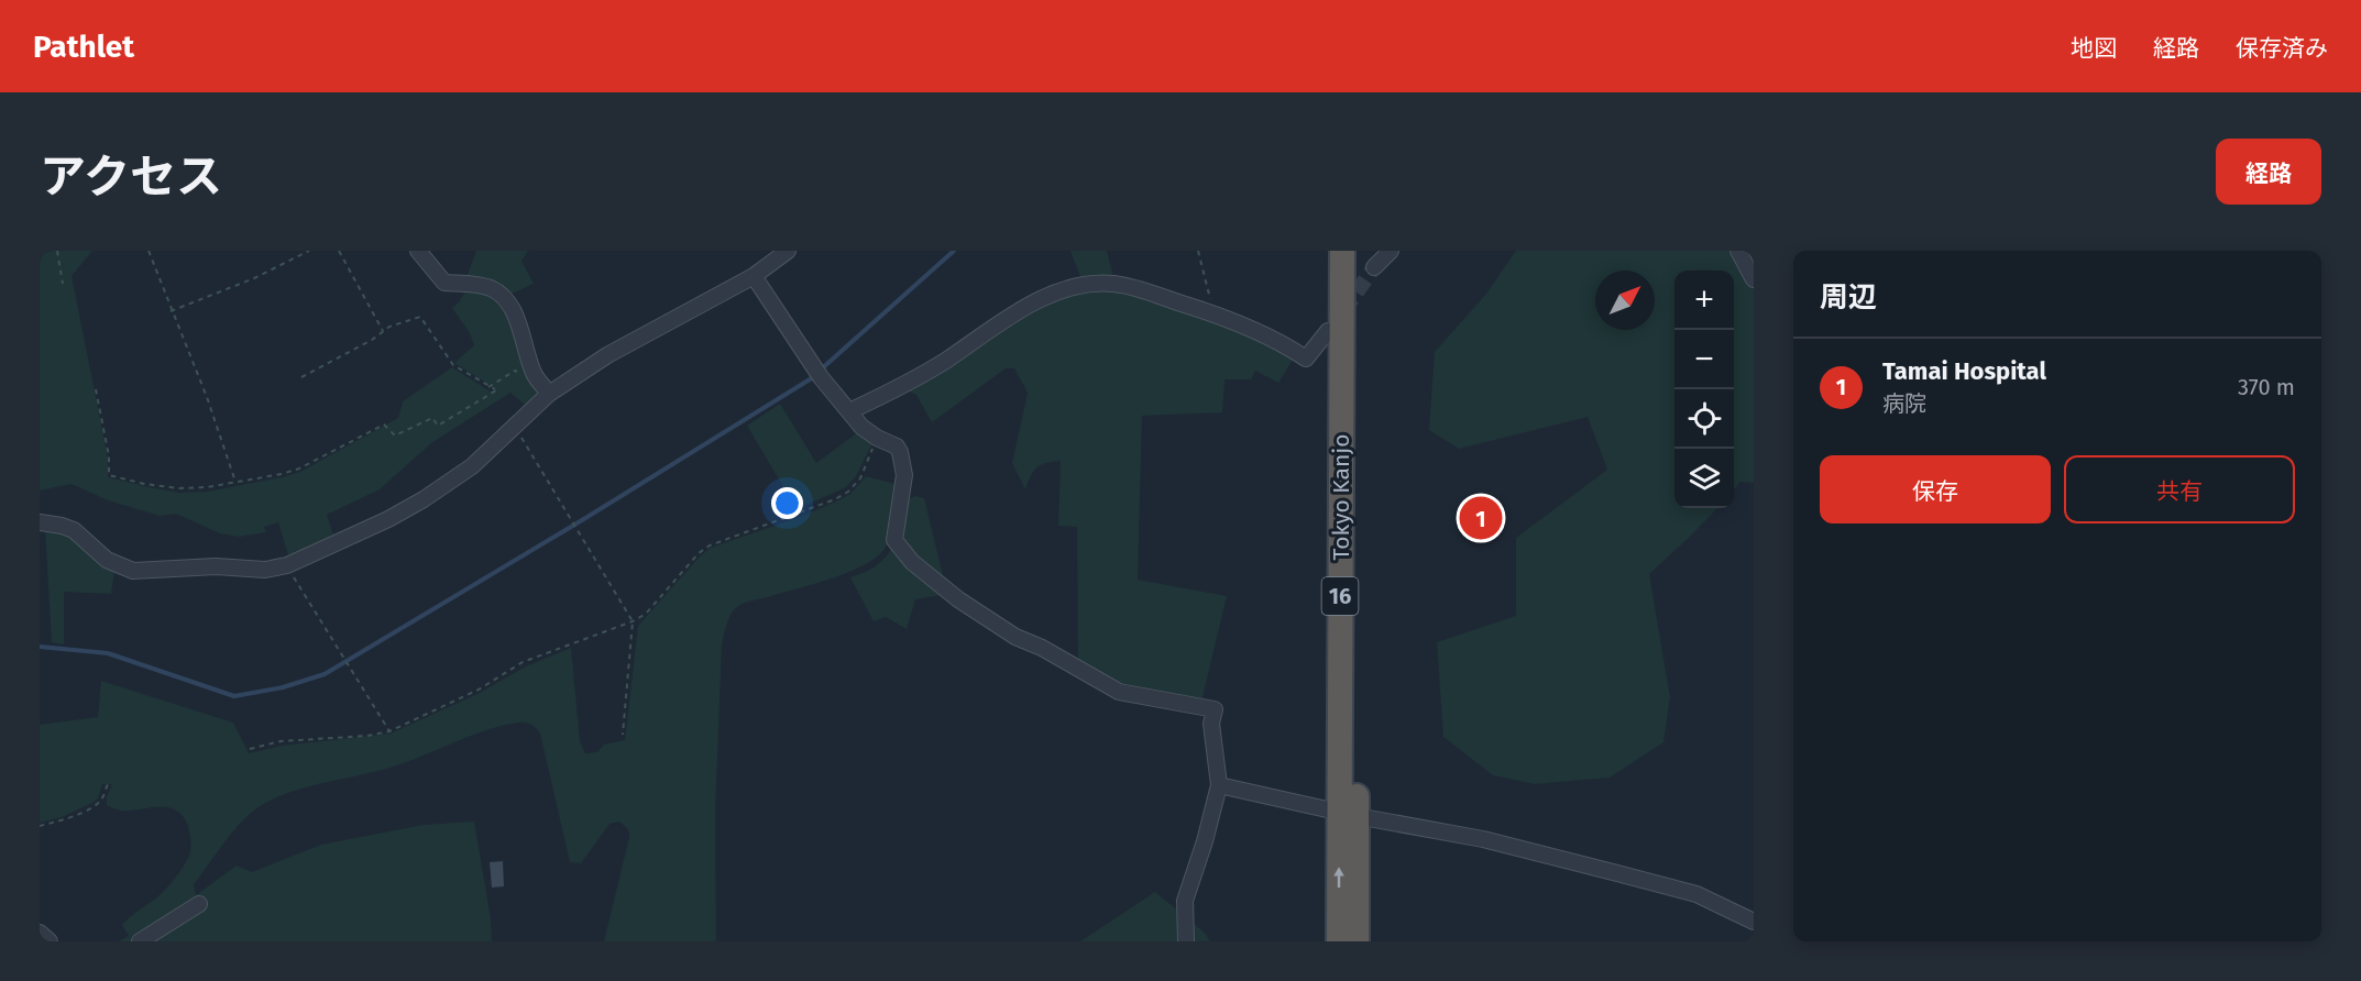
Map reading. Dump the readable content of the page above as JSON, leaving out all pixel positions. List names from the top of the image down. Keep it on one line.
{"streets":{"highway":["Tokyo Kanjo","16"]},"north":"top right","page":{"header":"Pathlet","nav":["地図","経路","保存済み"],"title":"アクセス","buttons":["経路",["保存","共有"]],"heading":"周辺","map_buttons":["+","−"],"list":[{"mark":"1","name":"Tamai Hospital","note":"病院","value":"370 m"}],"pins":"1"}}
